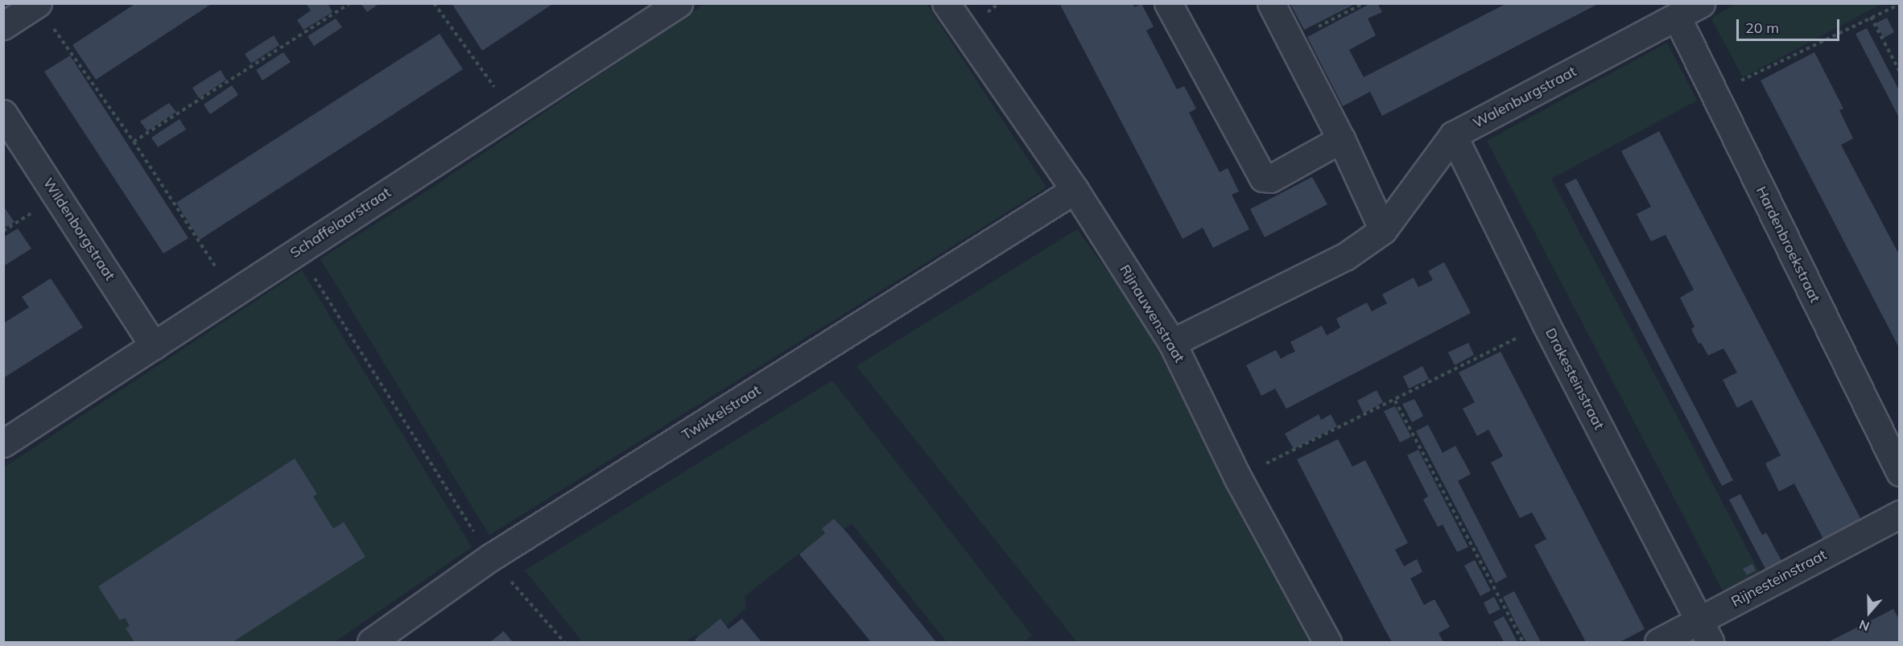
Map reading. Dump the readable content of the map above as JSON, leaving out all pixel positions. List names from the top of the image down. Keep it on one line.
{"streets":{"street":["Walenburgstraat","Schaffelaarstraat","Wildenborgstraat","Hardenbroekstraat","Rijnauwenstraat","Drakesteinstraat","Twikkelstraat","Rijnesteinstraat"]},"crossings":[["Walenburgstraat","Hardenbroekstraat"],["Walenburgstraat","Rijnauwenstraat"],["Walenburgstraat","Drakesteinstraat"],["Schaffelaarstraat","Wildenborgstraat"],["Rijnauwenstraat","Twikkelstraat"],["Drakesteinstraat","Rijnesteinstraat"]],"scale_bar":"20 m","north":"bottom"}
